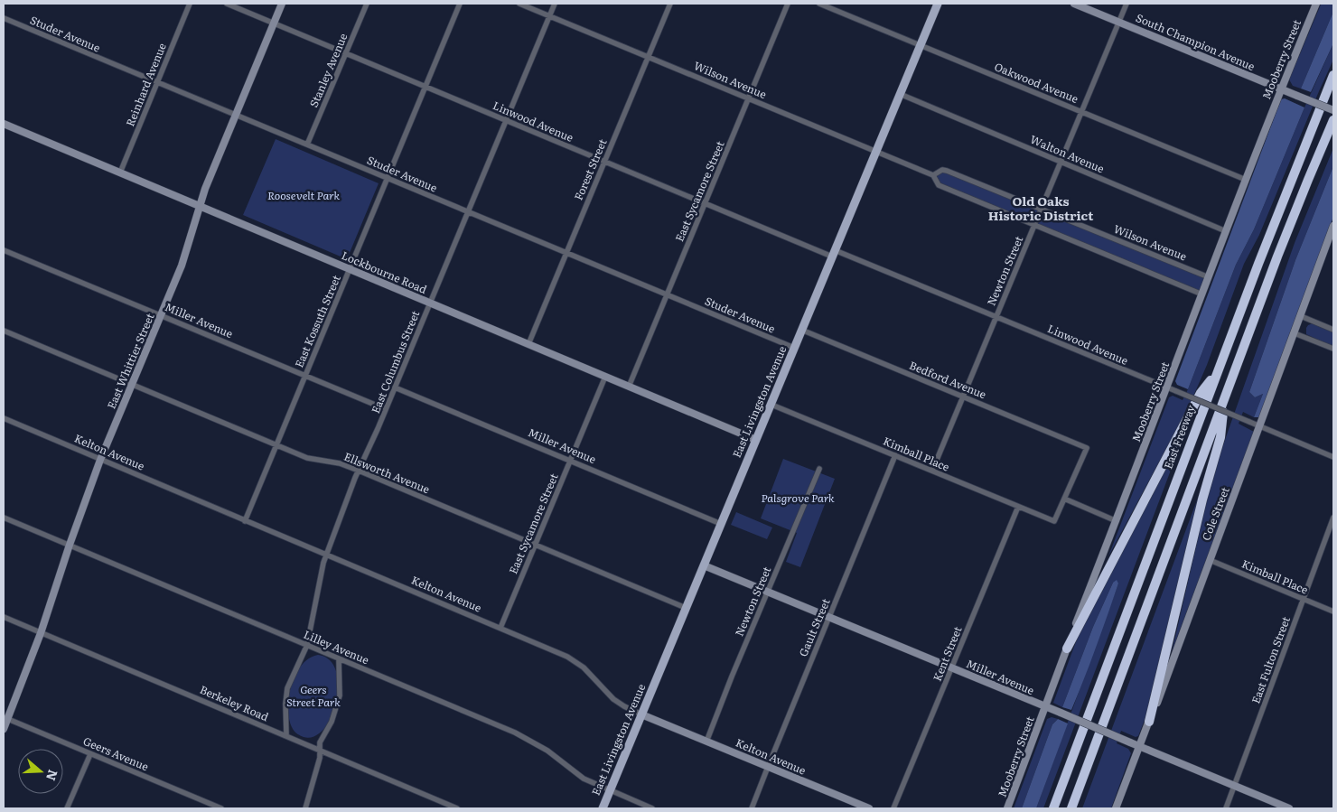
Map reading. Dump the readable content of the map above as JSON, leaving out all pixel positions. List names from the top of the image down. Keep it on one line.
{"streets":{"highway":["East Freeway"],"main road":["East Livingston Avenue"],"street":["Studer Avenue","South Champion Avenue","Mooberry Street","Stanley Avenue","Wilson Avenue","Oakwood Avenue","Reinhard Avenue","Linwood Avenue","Walton Avenue","Forest Street","East Sycamore Street","Newton Street","Lockbourne Road","Miller Avenue","East Kossuth Street","East Whittier Street","East Columbus Street","Bedford Avenue","Kelton Avenue","Kimball Place","Ellsworth Avenue","Cole Street","Gault Street","Lilley Avenue","Kent Street","East Fulton Street","Berkeley Road","Geers Avenue"]},"crossings":[["Studer Avenue","Stanley Avenue"],["Studer Avenue","Reinhard Avenue"],["Studer Avenue","Forest Street"],["Studer Avenue","East Sycamore Street"],["Studer Avenue","East Kossuth Street"],["Studer Avenue","East Whittier Street"],["Studer Avenue","East Columbus Street"],["Studer Avenue","East Livingston Avenue"],["South Champion Avenue","Mooberry Street"],["South Champion Avenue","Newton Street"],["Mooberry Street","Wilson Avenue"],["Mooberry Street","Oakwood Avenue"],["Mooberry Street","Linwood Avenue"],["Mooberry Street","Walton Avenue"],["Mooberry Street","Miller Avenue"],["Stanley Avenue","Linwood Avenue"],["Wilson Avenue","Forest Street"],["Wilson Avenue","East Sycamore Street"],["Wilson Avenue","Newton Street"],["Wilson Avenue","East Columbus Street"],["Wilson Avenue","East Livingston Avenue"],["Oakwood Avenue","Newton Street"],["Oakwood Avenue","East Livingston Avenue"],["Reinhard Avenue","Lockbourne Road"],["Linwood Avenue","Forest Street"],["Linwood Avenue","East Sycamore Street"],["Linwood Avenue","Newton Street"],["Linwood Avenue","East Kossuth Street"],["Linwood Avenue","East Whittier Street"],["Linwood Avenue","East Columbus Street"],["Linwood Avenue","East Livingston Avenue"],["Linwood Avenue","Cole Street"],["Walton Avenue","Newton Street"],["Walton Avenue","East Livingston Avenue"],["Forest Street","Lockbourne Road"],["East Sycamore Street","Lockbourne Road"],["East Sycamore Street","Miller Avenue"],["East Sycamore Street","Kelton Avenue"],["East Sycamore Street","Ellsworth Avenue"],["Newton Street","Miller Avenue"],["Newton Street","Bedford Avenue"],["Newton Street","Kelton Avenue"],["Newton Street","Kimball Place"],["Lockbourne Road","East Kossuth Street"],["Lockbourne Road","East Whittier Street"],["Lockbourne Road","East Columbus Street"],["Lockbourne Road","East Livingston Avenue"],["Miller Avenue","East Kossuth Street"],["Miller Avenue","East Whittier Street"],["Miller Avenue","East Columbus Street"],["Miller Avenue","East Livingston Avenue"],["Miller Avenue","Cole Street"],["Miller Avenue","Gault Street"],["Miller Avenue","Kent Street"],["Miller Avenue","East Fulton Street"],["East Kossuth Street","Kelton Avenue"],["East Kossuth Street","Ellsworth Avenue"],["East Whittier Street","Kelton Avenue"],["East Whittier Street","Ellsworth Avenue"],["East Whittier Street","Lilley Avenue"],["East Whittier Street","Berkeley Road"],["East Whittier Street","Geers Avenue"],["East Columbus Street","Kelton Avenue"],["East Columbus Street","Ellsworth Avenue"],["East Columbus Street","Lilley Avenue"],["East Columbus Street","Berkeley Road"],["Bedford Avenue","East Livingston Avenue"],["Bedford Avenue","Kimball Place"],["East Livingston Avenue","Kelton Avenue"],["East Livingston Avenue","Kimball Place"],["East Livingston Avenue","Ellsworth Avenue"],["East Livingston Avenue","Lilley Avenue"],["Kelton Avenue","Gault Street"],["Kimball Place","Cole Street"],["Kimball Place","Gault Street"],["Kimball Place","Kent Street"],["Kimball Place","East Fulton Street"]],"districts":["Old Oaks Historic District"],"parks":["Roosevelt Park","Palsgrove Park","Geers Street Park"],"north":"right"}
